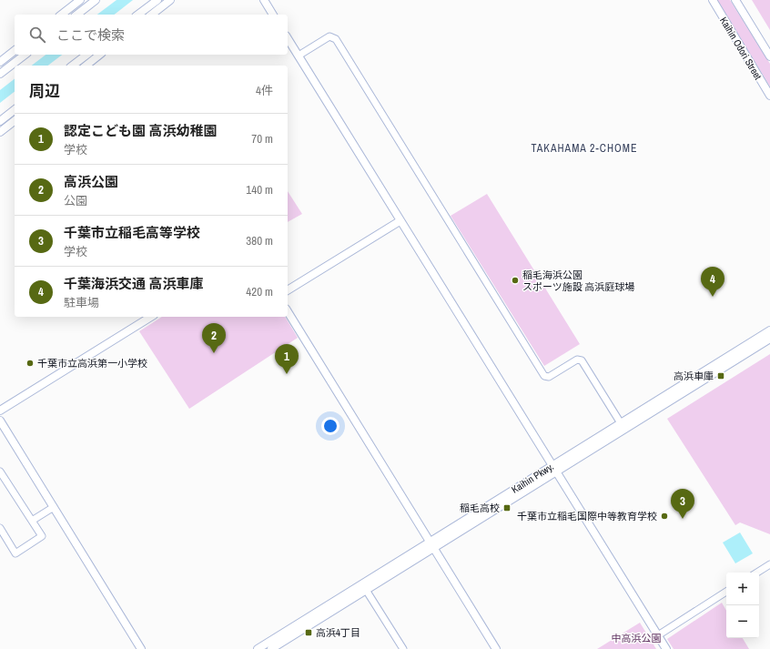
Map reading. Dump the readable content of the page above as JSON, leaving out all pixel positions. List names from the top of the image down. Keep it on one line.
{"streets":{"street":["Kaihin Odori Street","Kaihin Pkwy."]},"districts":["TAKAHAMA 2-CHOME"],"parks":["中高浜公園"],"places":{"other":["稲毛海浜公園 スポーツ施設 高浜庭球場","千葉市立高浜第一小学校","千葉市立稲毛国際中等教育学校"],"transit":["高浜車庫","稲毛高校","高浜4丁目"]},"page":{"search":"ここで検索","heading":["周辺","4件"],"list":[{"mark":"1","name":"認定こども園 高浜幼稚園","note":"学校","value":"70 m"},{"mark":"2","name":"高浜公園","note":"公園","value":"140 m"},{"mark":"3","name":"千葉市立稲毛高等学校","note":"学校","value":"380 m"},{"mark":"4","name":"千葉海浜交通 高浜車庫","note":"駐車場","value":"420 m"}],"pins":["4","2","1","3"],"map_buttons":["+","−"]}}
